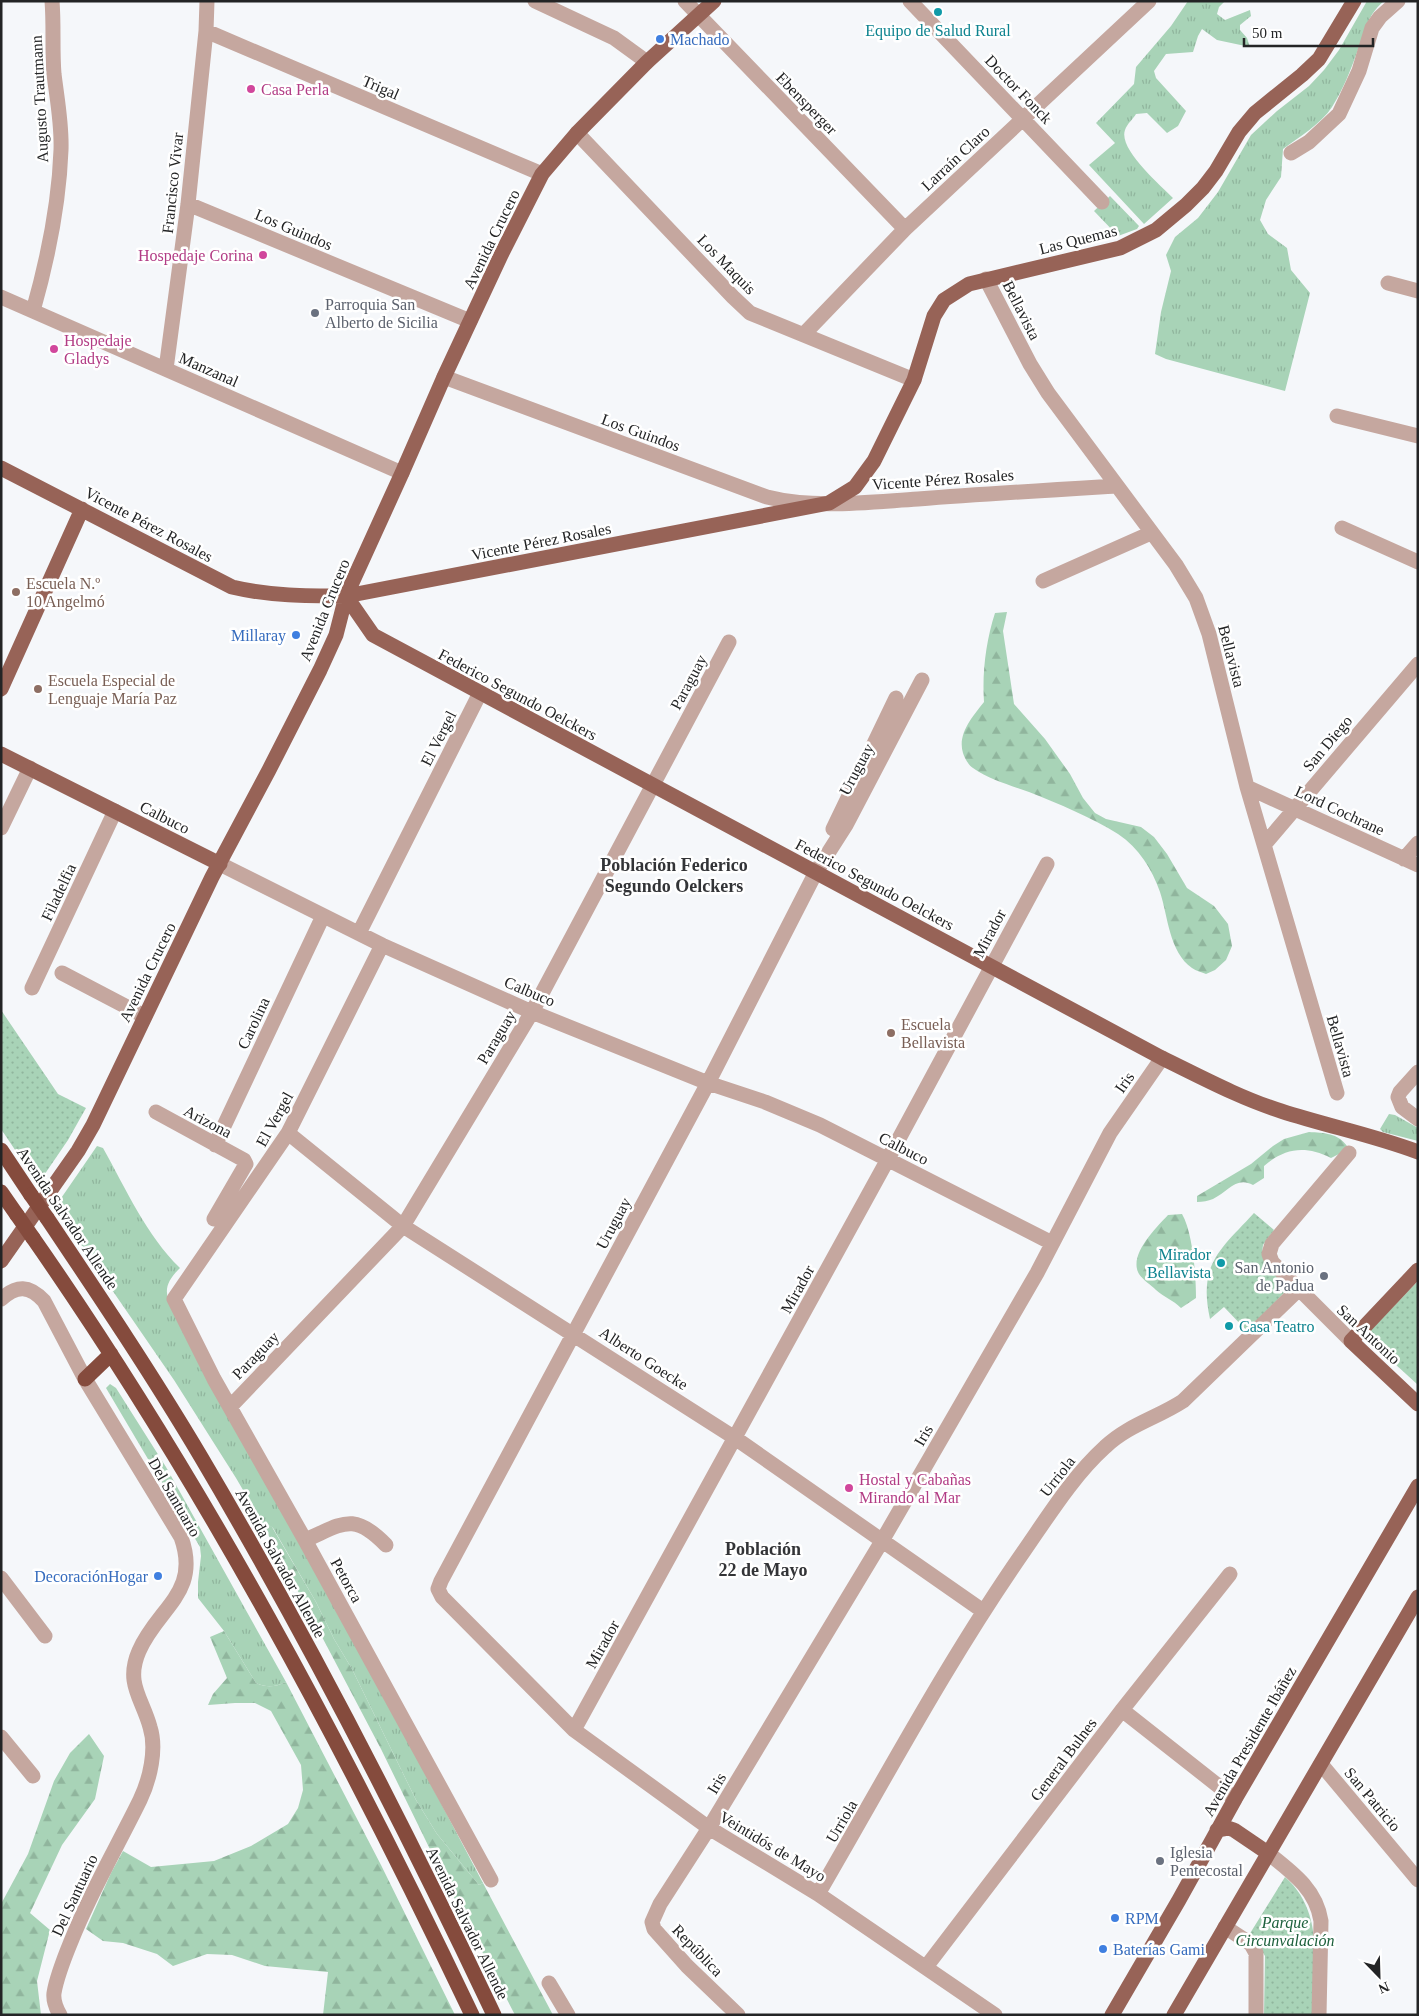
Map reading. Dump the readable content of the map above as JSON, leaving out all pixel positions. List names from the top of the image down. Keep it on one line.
{"streets":{"highway":["Avenida Salvador Allende"],"main road":["Avenida Crucero","Las Quemas","Vicente Pérez Rosales","Federico Segundo Oelckers","Calbuco","San Antonio","Avenida Presidente Ibáñez"],"street":["Trigal","Doctor Fonck","Augusto Trautmann","Ebensperger","Larraín Claro","Francisco Vivar","Los Guindos","Los Maquis","Bellavista","Manzanal","Paraguay","El Vergel","San Diego","Uruguay","Lord Cochrane","Filadelfia","Mirador","Carolina","Iris","Arizona","Alberto Goecke","Urriola","Del Santuario","Petorca","General Bulnes","San Patricio","Veintidós de Mayo","República"]},"crossings":[["Trigal","Francisco Vivar"],["Trigal","Avenida Crucero"],["Doctor Fonck","Larraín Claro"],["Augusto Trautmann","Manzanal"],["Ebensperger","Larraín Claro"],["Ebensperger","Avenida Crucero"],["Larraín Claro","Los Maquis"],["Francisco Vivar","Los Guindos"],["Francisco Vivar","Manzanal"],["Los Guindos","Avenida Crucero"],["Los Guindos","Las Quemas"],["Los Guindos","Vicente Pérez Rosales"],["Avenida Crucero","Los Maquis"],["Avenida Crucero","Manzanal"],["Avenida Crucero","Vicente Pérez Rosales"],["Avenida Crucero","Federico Segundo Oelckers"],["Avenida Crucero","Calbuco"],["Las Quemas","Los Maquis"],["Las Quemas","Bellavista"],["Las Quemas","Vicente Pérez Rosales"],["Bellavista","Vicente Pérez Rosales"],["Bellavista","San Diego"],["Bellavista","Lord Cochrane"],["Vicente Pérez Rosales","Federico Segundo Oelckers"],["Paraguay","Federico Segundo Oelckers"],["Paraguay","Calbuco"],["Paraguay","Alberto Goecke"],["Paraguay","Petorca"],["Federico Segundo Oelckers","El Vergel"],["Federico Segundo Oelckers","Uruguay"],["Federico Segundo Oelckers","Mirador"],["Federico Segundo Oelckers","Iris"],["El Vergel","Calbuco"],["El Vergel","Alberto Goecke"],["El Vergel","Petorca"],["San Diego","Lord Cochrane"],["Uruguay","Calbuco"],["Uruguay","Alberto Goecke"],["Uruguay","Veintidós de Mayo"],["Calbuco","Filadelfia"],["Calbuco","Mirador"],["Calbuco","Carolina"],["Calbuco","Iris"],["Mirador","Alberto Goecke"],["Mirador","Veintidós de Mayo"],["Carolina","Arizona"],["Iris","Alberto Goecke"],["Iris","Veintidós de Mayo"],["Iris","República"],["San Antonio","Urriola"],["Alberto Goecke","Urriola"],["Urriola","Veintidós de Mayo"],["General Bulnes","Veintidós de Mayo"],["Veintidós de Mayo","República"]],"districts":["Población Federico Segundo Oelckers","Población 22 de Mayo"],"parks":["Parque Circunvalación"],"places":["Equipo de Salud Rural","Machado","Casa Perla","Hospedaje Corina","Parroquia San Alberto de Sicilia","Hospedaje Gladys","Escuela N.º 10 Angelmó","Millaray","Escuela Especial de Lenguaje María Paz","Escuela Bellavista","Mirador Bellavista","San Antonio de Padua","Casa Teatro","Hostal y Cabañas Mirando al Mar","DecoraciónHogar","Iglesia Pentecostal","RPM","Baterías Gami"],"scale_bar":"50 m","north":"bottom right"}
